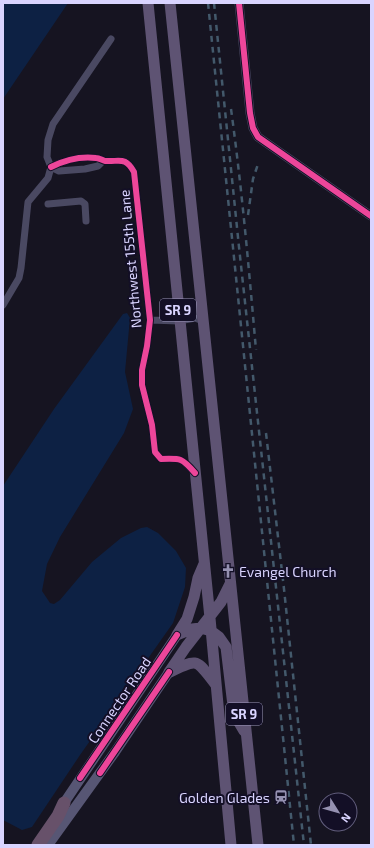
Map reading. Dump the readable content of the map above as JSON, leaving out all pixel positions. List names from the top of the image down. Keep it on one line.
{"streets":{"main road":["SR 9","Connector Road"],"street":["Northwest 155th Lane"]},"crossings":[["Northwest 155th Lane","SR 9"]],"places":{"church":["Evangel Church"],"station":["Golden Glades"]},"north":"bottom right"}
